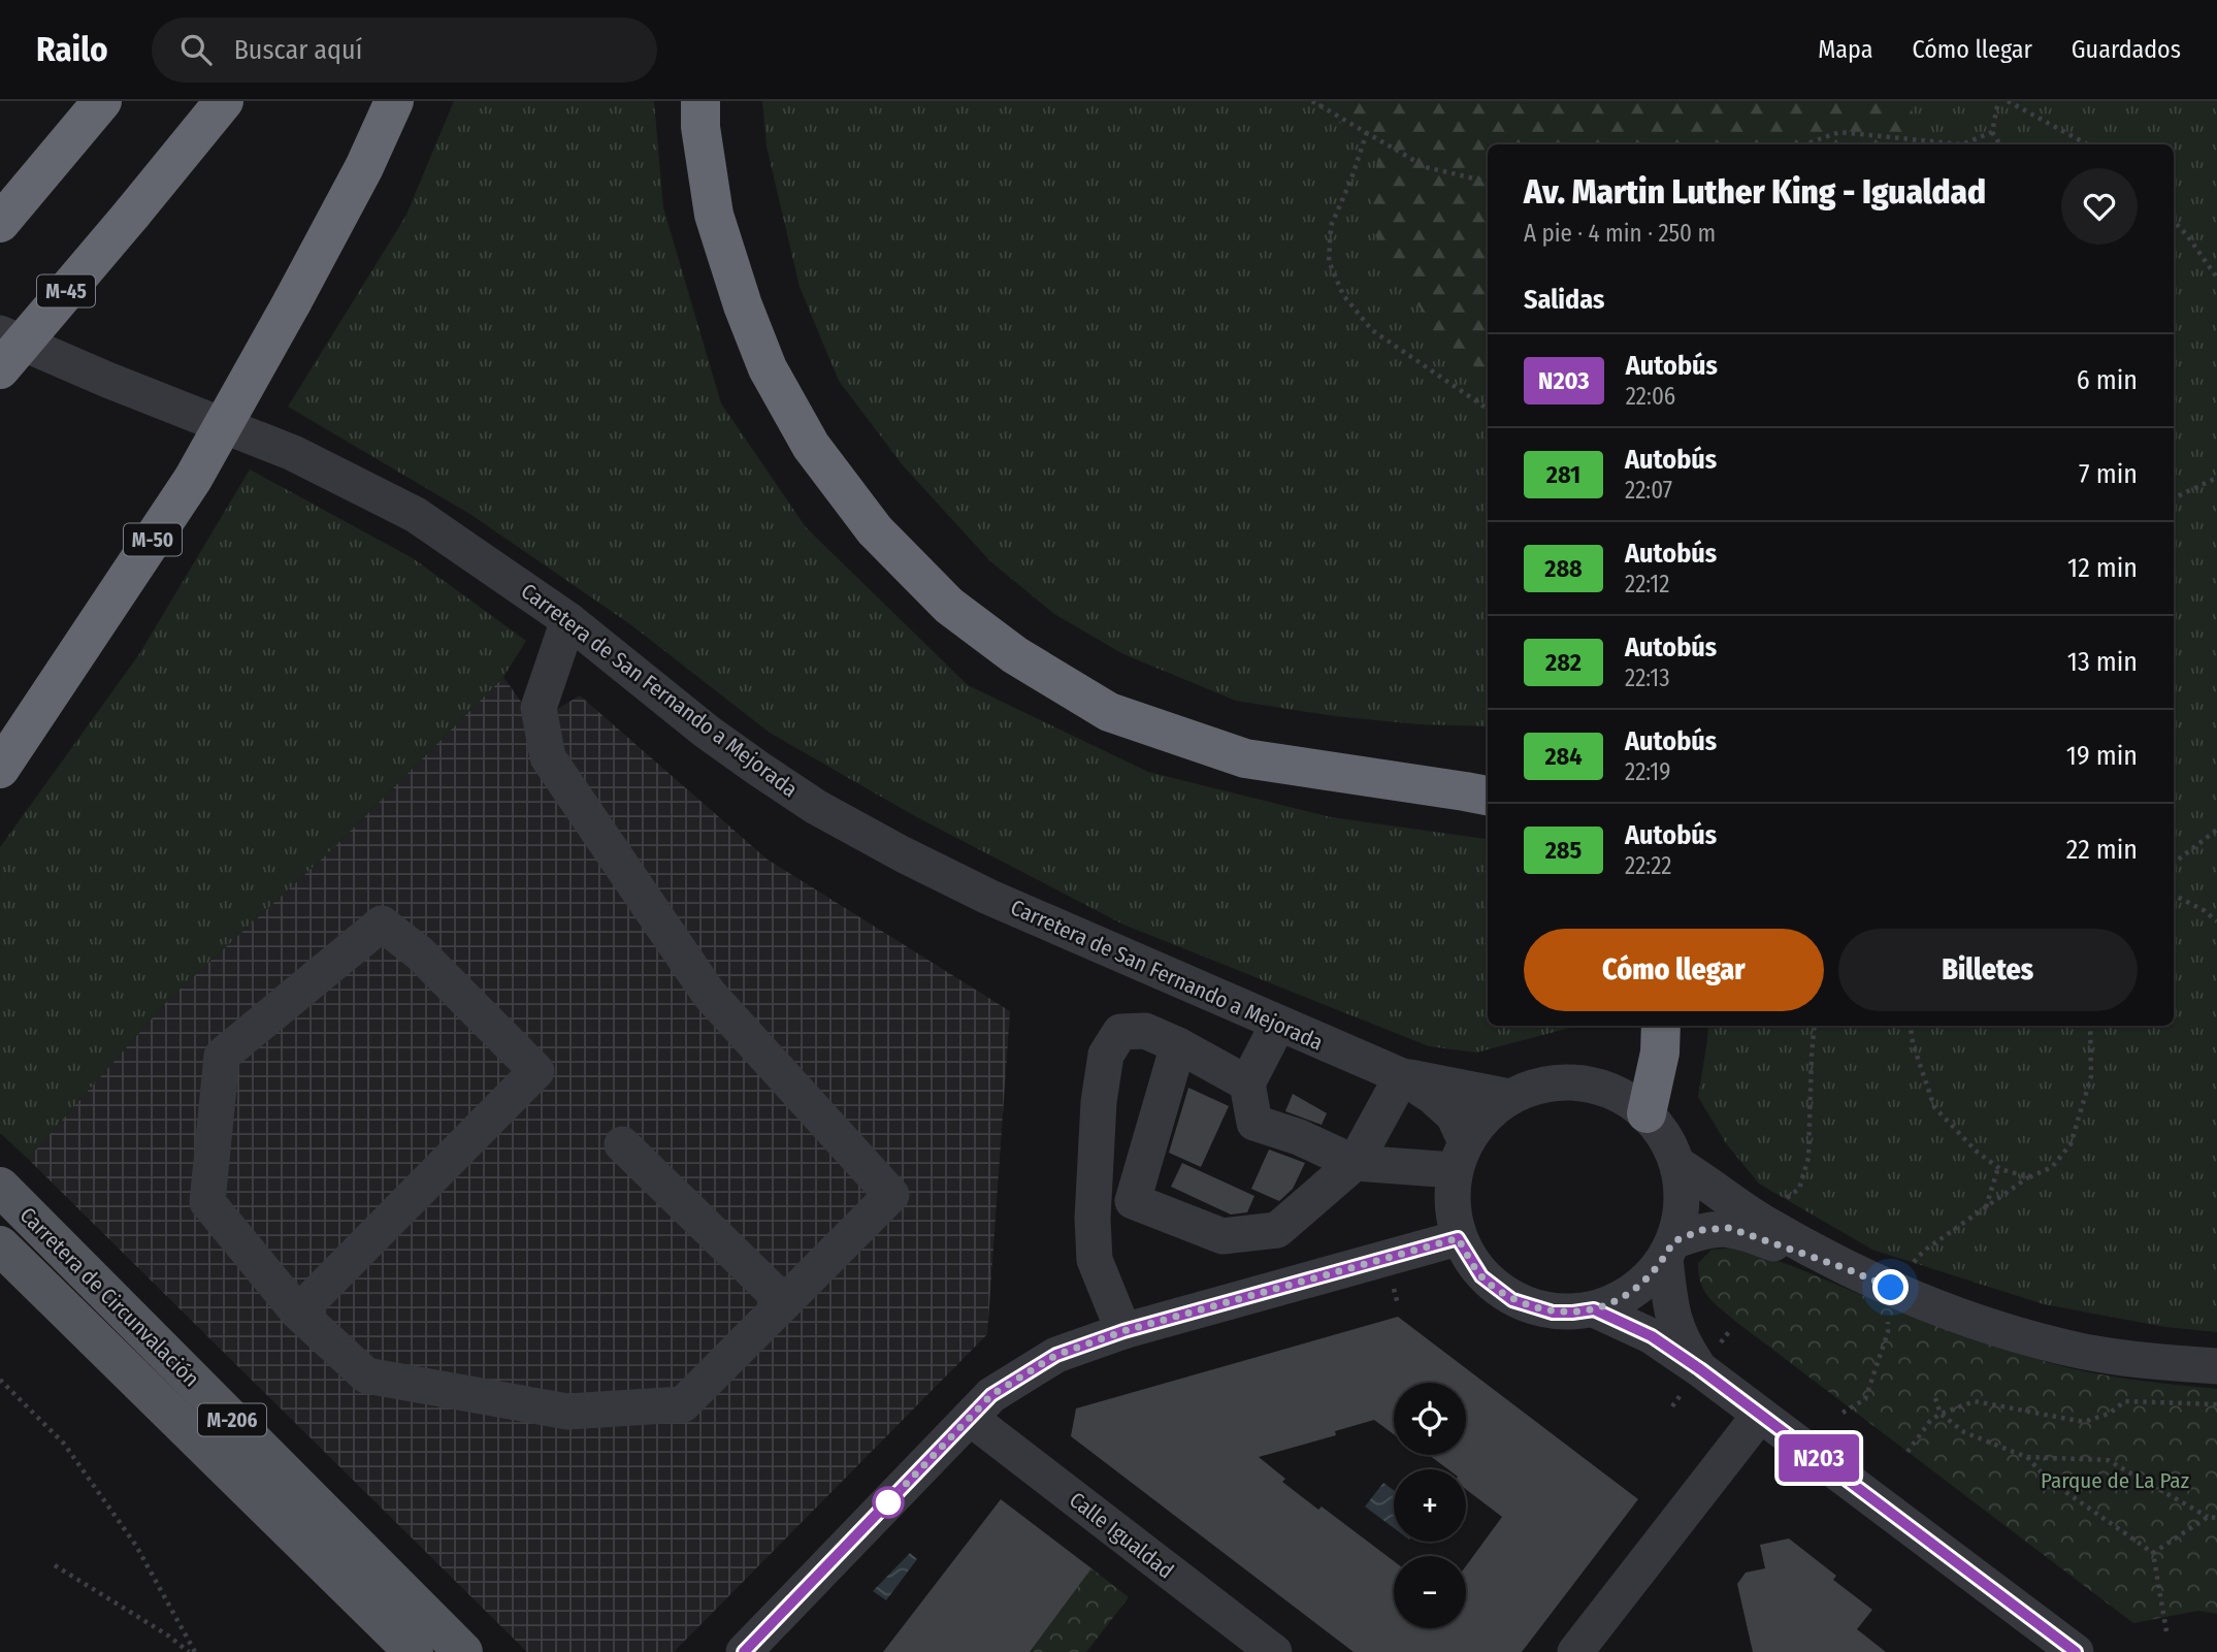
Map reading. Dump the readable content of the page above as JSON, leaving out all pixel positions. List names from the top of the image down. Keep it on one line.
{"streets":{"highway":["M-45","M-50"],"main road":["Carretera de Circunvalación","M-206"],"street":["Carretera de San Fernando a Mejorada","Calle Igualdad"]},"parks":["Parque de La Paz"],"lines":["bus line N203"],"page":{"header":"Railo","search":"Buscar aquí","nav":["Mapa","Cómo llegar","Guardados"],"on_map":"N203","heading":[["Av. Martin Luther King - Igualdad","A pie · 4 min · 250 m"],"Salidas"],"list":[{"mark":"N203","name":"Autobús","note":"22:06","value":"6 min"},{"mark":"281","name":"Autobús","note":"22:07","value":"7 min"},{"mark":"288","name":"Autobús","note":"22:12","value":"12 min"},{"mark":"282","name":"Autobús","note":"22:13","value":"13 min"},{"mark":"284","name":"Autobús","note":"22:19","value":"19 min"},{"mark":"285","name":"Autobús","note":"22:22","value":"22 min"}],"buttons":["Cómo llegar","Billetes"],"map_buttons":["+","−"]}}
